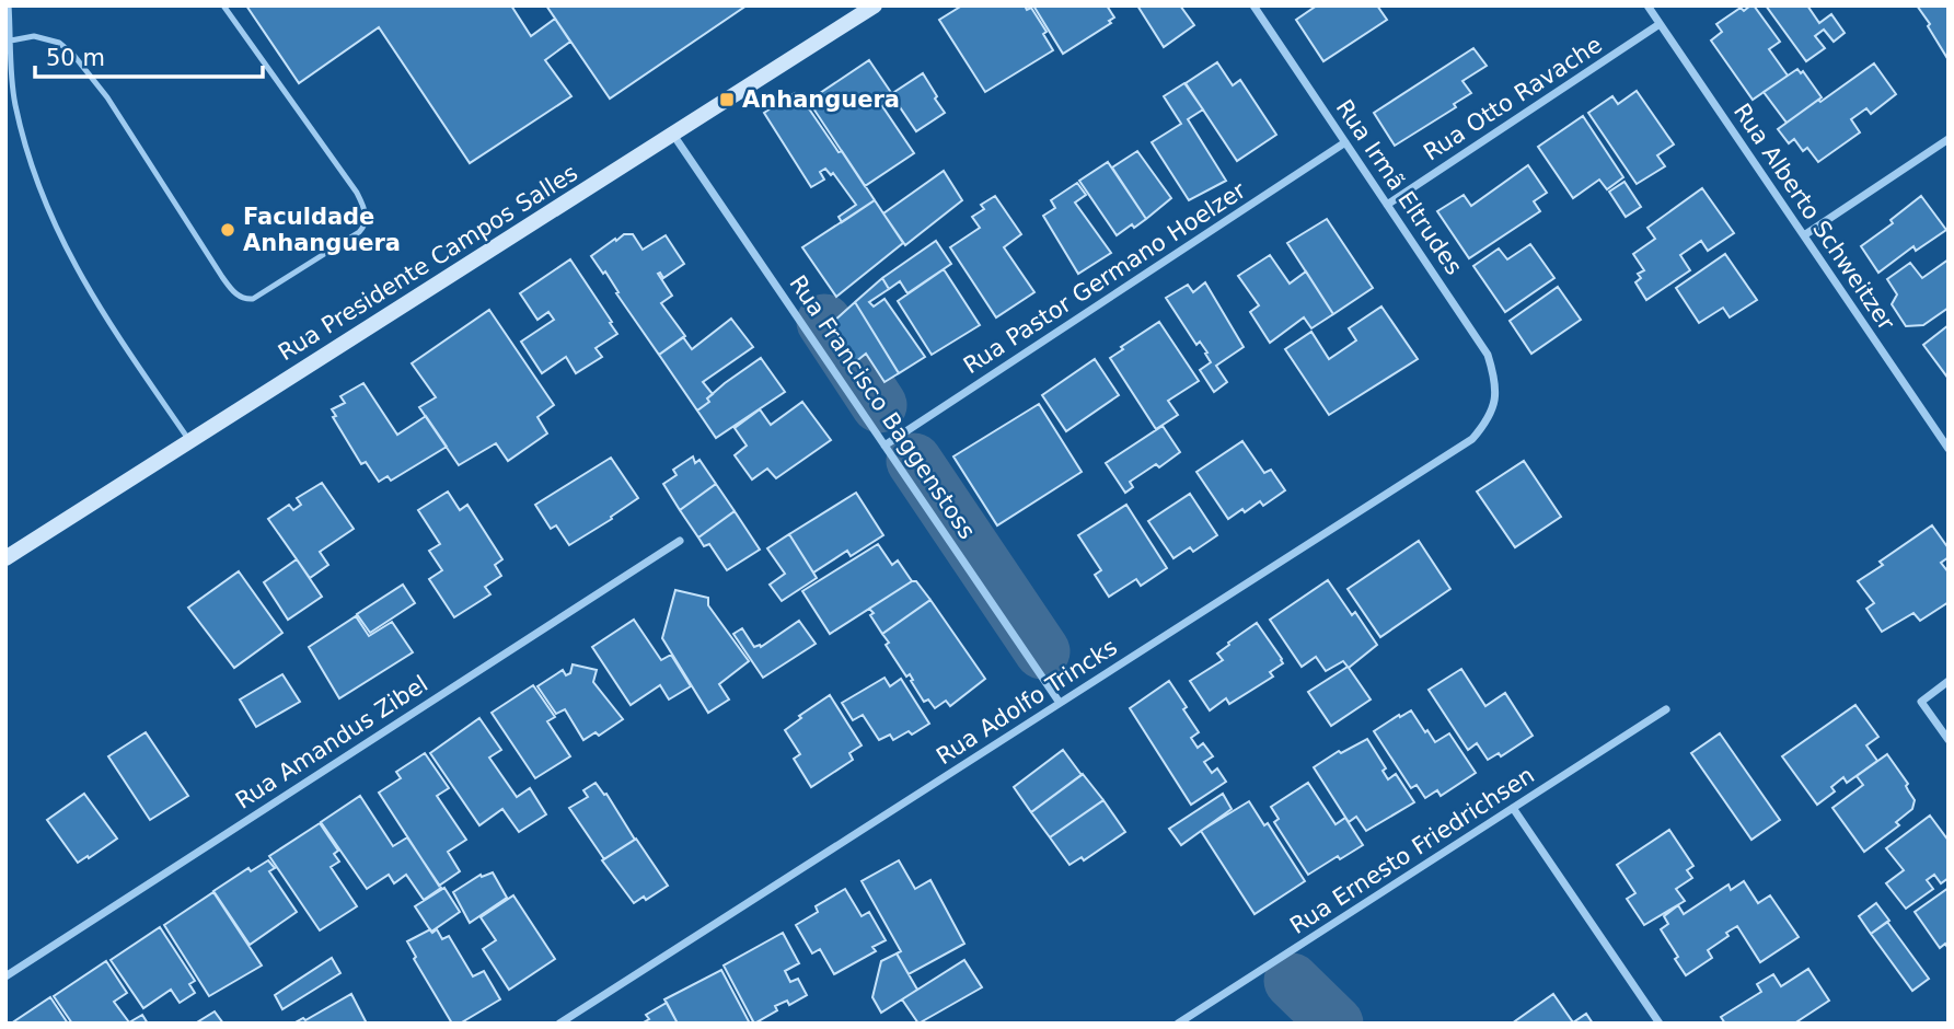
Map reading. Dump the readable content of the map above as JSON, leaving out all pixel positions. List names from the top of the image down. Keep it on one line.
{"streets":{"main road":["Rua Presidente Campos Salles"],"street":["Rua Otto Ravache","Rua Irmã Eltrudes","Rua Alberto Schweitzer","Rua Pastor Germano Hoelzer","Rua Francisco Baggenstoss","Rua Adolfo Trincks","Rua Amandus Zibel","Rua Ernesto Friedrichsen"]},"crossings":[["Rua Otto Ravache","Rua Irmã Eltrudes"],["Rua Otto Ravache","Rua Alberto Schweitzer"],["Rua Irmã Eltrudes","Rua Pastor Germano Hoelzer"],["Rua Irmã Eltrudes","Rua Adolfo Trincks"],["Rua Presidente Campos Salles","Rua Francisco Baggenstoss"],["Rua Pastor Germano Hoelzer","Rua Francisco Baggenstoss"],["Rua Francisco Baggenstoss","Rua Adolfo Trincks"]],"places":{"transit":["Anhanguera"],"other":["Faculdade Anhanguera"]},"scale_bar":"50 m"}
